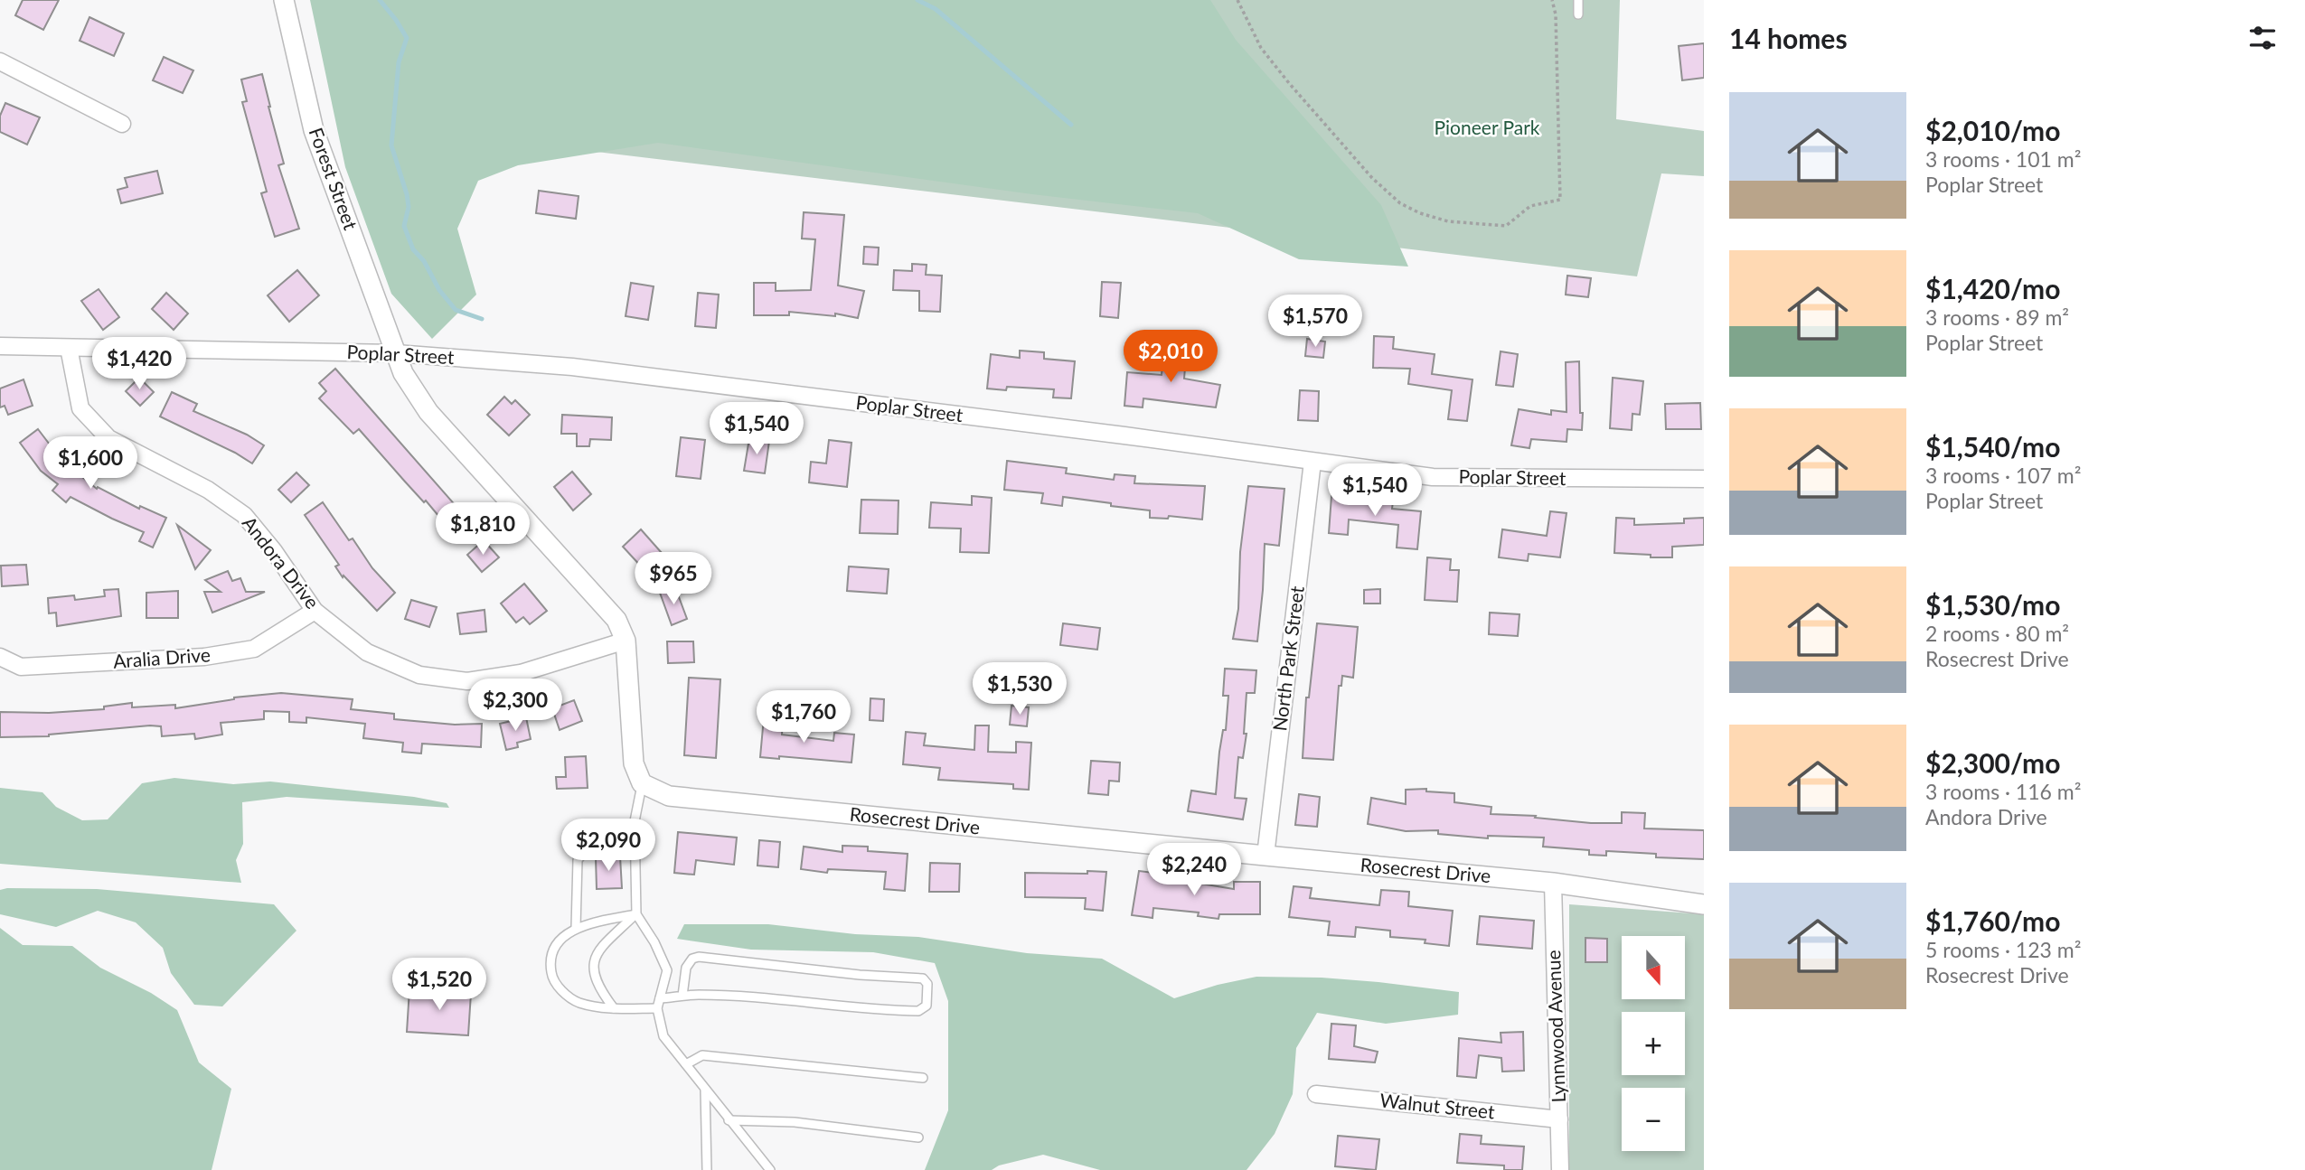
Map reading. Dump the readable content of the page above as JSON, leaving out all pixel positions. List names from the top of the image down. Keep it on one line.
{"streets":{"street":["Forest Street","Poplar Street","Andora Drive","Aralia Drive","North Park Street","Rosecrest Drive","Lynnwood Avenue","Walnut Street"]},"crossings":[["Forest Street","Poplar Street"],["Poplar Street","Andora Drive"],["Poplar Street","North Park Street"],["Andora Drive","Aralia Drive"],["North Park Street","Rosecrest Drive"],["Rosecrest Drive","Lynnwood Avenue"],["Lynnwood Avenue","Walnut Street"]],"parks":["Pioneer Park"],"north":"bottom","page":{"heading":"14 homes","list":[{"name":"$2,010/mo","note":"3 rooms · 101 m² · Poplar Street"},{"name":"$1,420/mo","note":"3 rooms · 89 m² · Poplar Street"},{"name":"$1,540/mo","note":"3 rooms · 107 m² · Poplar Street"},{"name":"$1,530/mo","note":"2 rooms · 80 m² · Rosecrest Drive"},{"name":"$2,300/mo","note":"3 rooms · 116 m² · Andora Drive"},{"name":"$1,760/mo","note":"5 rooms · 123 m² · Rosecrest Drive"}],"price":["$1,570","$2,010","$1,420","$1,540","$1,600","$1,540","$1,810","$965","$1,530","$2,300","$1,760","$2,090","$2,240","$1,520"],"map_buttons":["+","−"]}}
